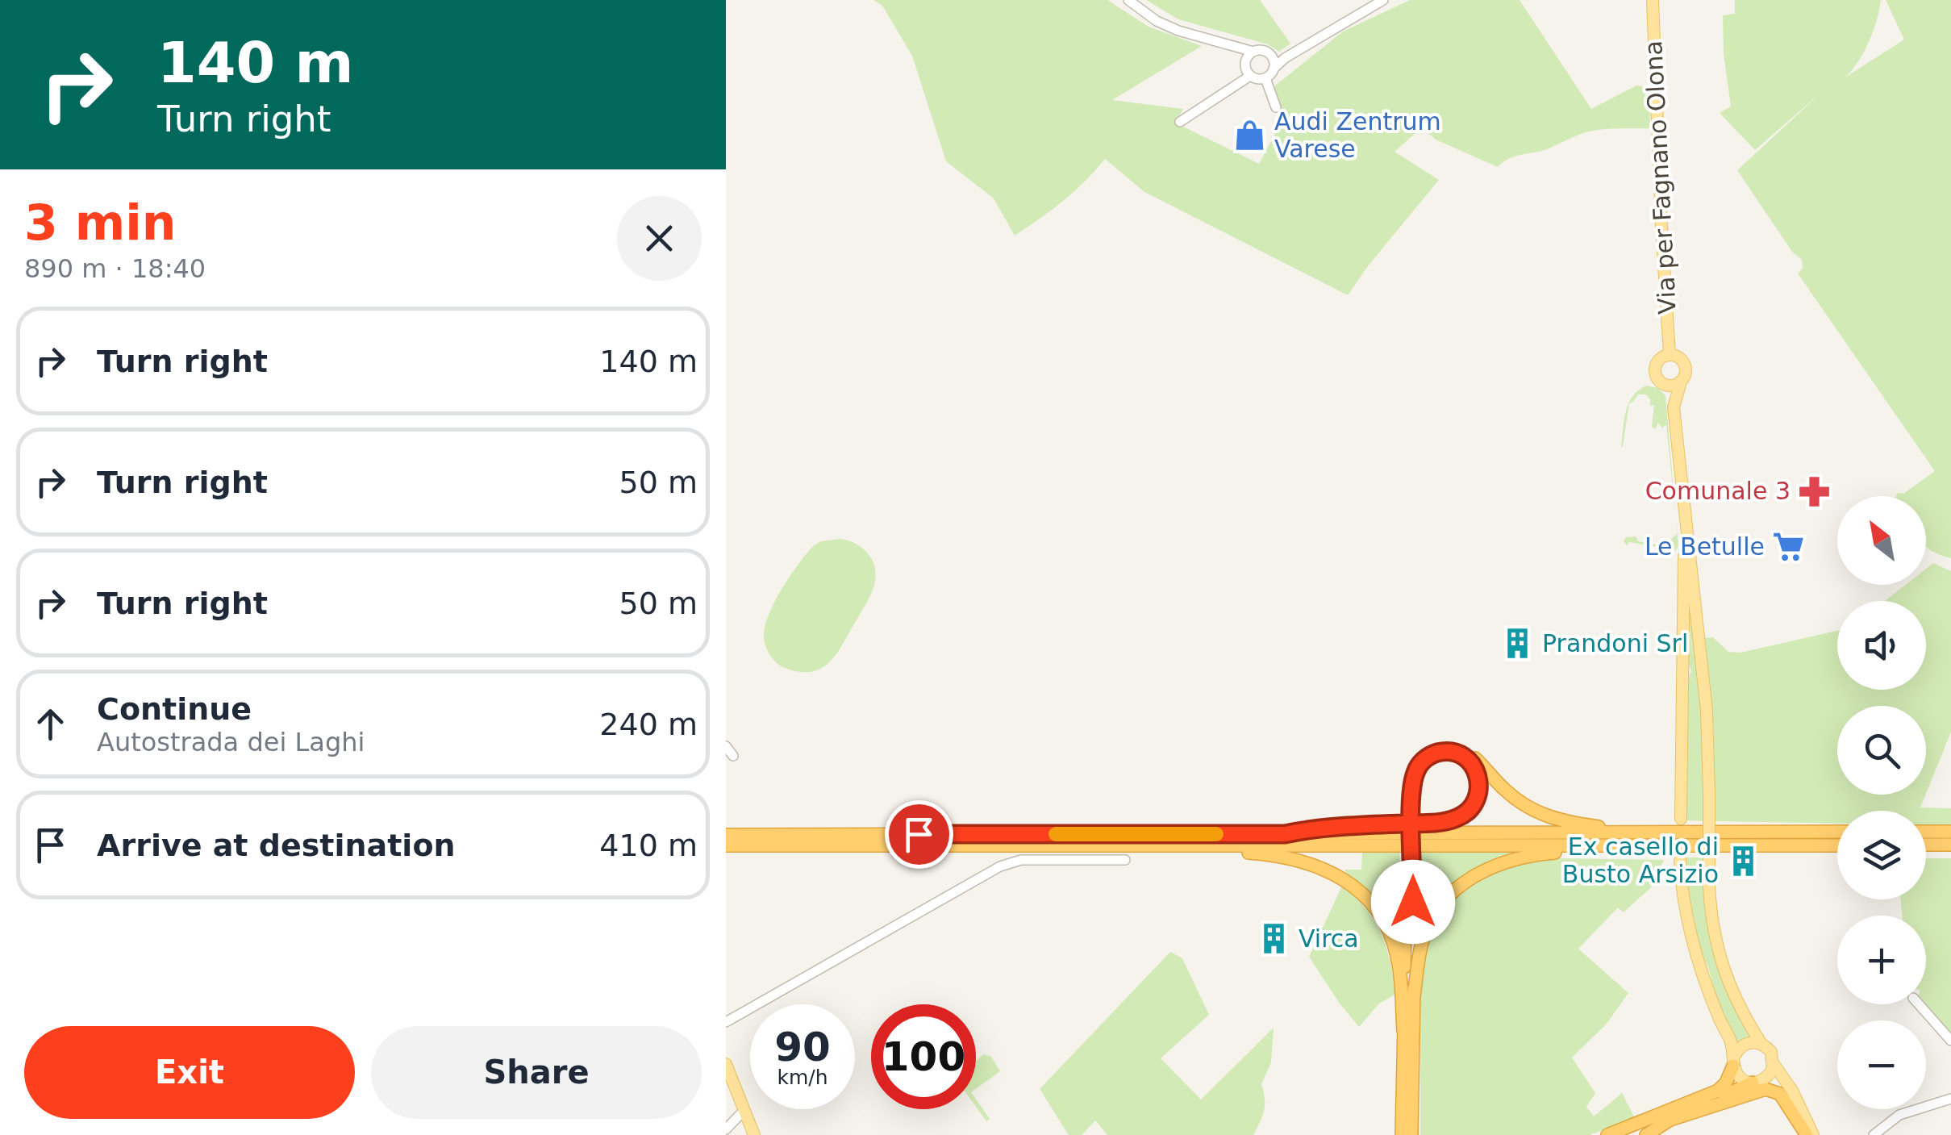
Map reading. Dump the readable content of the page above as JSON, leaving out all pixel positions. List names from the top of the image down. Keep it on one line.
{"streets":{"main road":["Via per Fagnano Olona"]},"places":{"shop":["Audi Zentrum Varese"],"pharmacy":["Comunale 3"],"supermarket":["Le Betulle"],"building":["Prandoni Srl","Ex casello di Busto Arsizio","Virca"]},"north":"top left","page":{"turn":["140 m","Turn right"],"heading":["3 min","890 m · 18:40"],"list":[{"name":"Turn right","value":"140 m"},{"name":"Turn right","value":"50 m"},{"name":"Turn right","value":"50 m"},{"name":"Continue","note":"Autostrada dei Laghi","value":"240 m"},{"name":"Arrive at destination","value":"410 m"}],"map_buttons":["+","−"],"speed":"90 km/h","limit":"100","buttons":["Exit","Share"]}}
